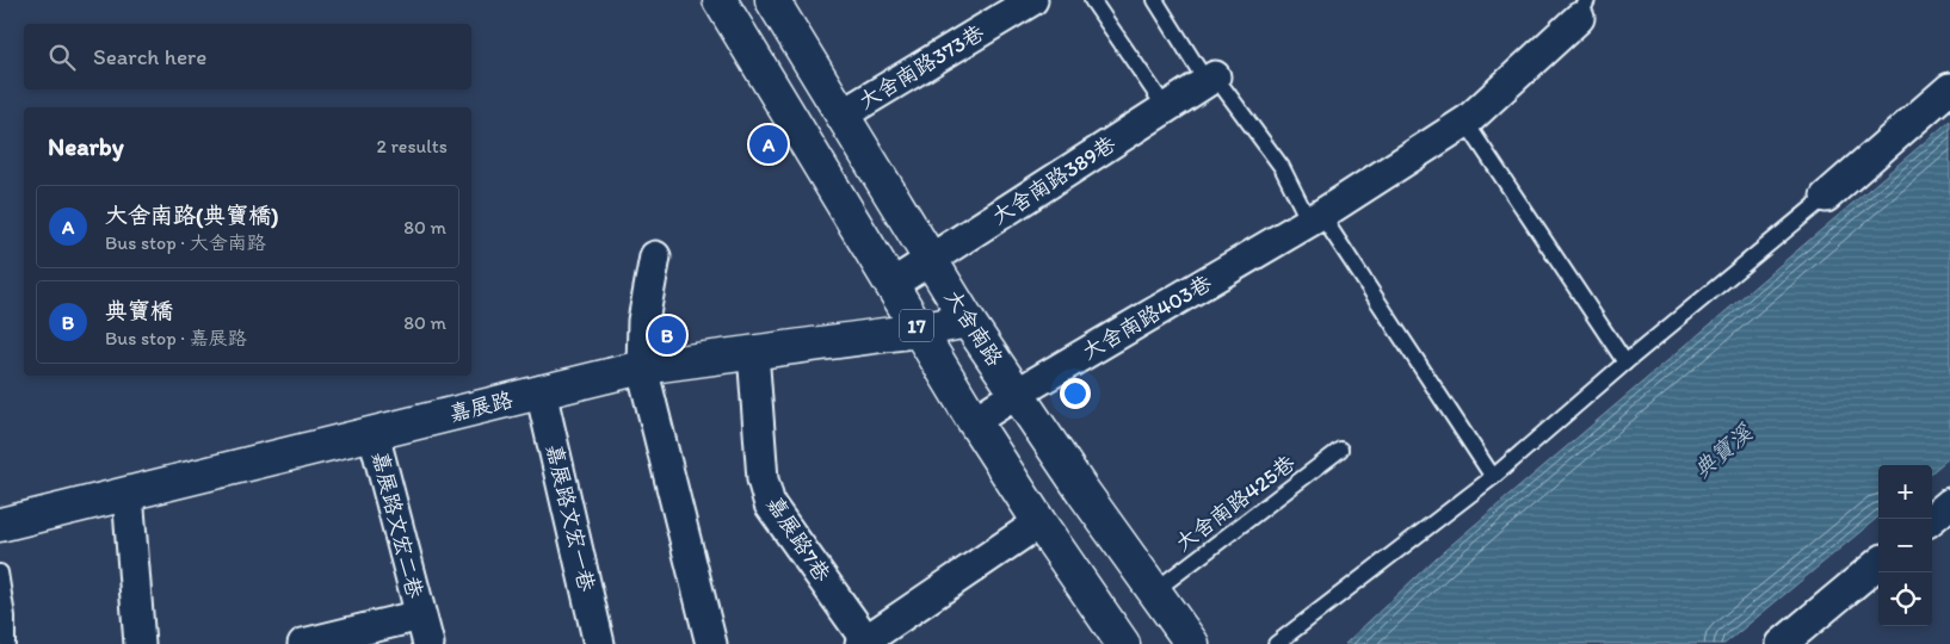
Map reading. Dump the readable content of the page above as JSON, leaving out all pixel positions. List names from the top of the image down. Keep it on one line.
{"streets":{"main road":["17","大舍南路","嘉展路"],"street":["大舍南路373巷","大舍南路389巷","大舍南路403巷","嘉展路文宏一巷","嘉展路文宏二巷","嘉展路7巷"],"lane":["大舍南路425巷"]},"crossings":[["大舍南路373巷","大舍南路"],["大舍南路389巷","17"],["大舍南路389巷","大舍南路"],["大舍南路403巷","17"],["大舍南路403巷","大舍南路"],["17","嘉展路"],["大舍南路","嘉展路"],["大舍南路","大舍南路425巷"],["嘉展路","嘉展路文宏一巷"],["嘉展路","嘉展路文宏二巷"],["嘉展路","嘉展路7巷"]],"water":["典寶溪"],"page":{"search":"Search here","heading":["Nearby","2 results"],"pins":["A","B"],"list":[{"mark":"A","name":"大舍南路(典寶橋)","note":"Bus stop · 大舍南路","value":"80 m"},{"mark":"B","name":"典寶橋","note":"Bus stop · 嘉展路","value":"80 m"}],"map_buttons":["+","−"]}}
